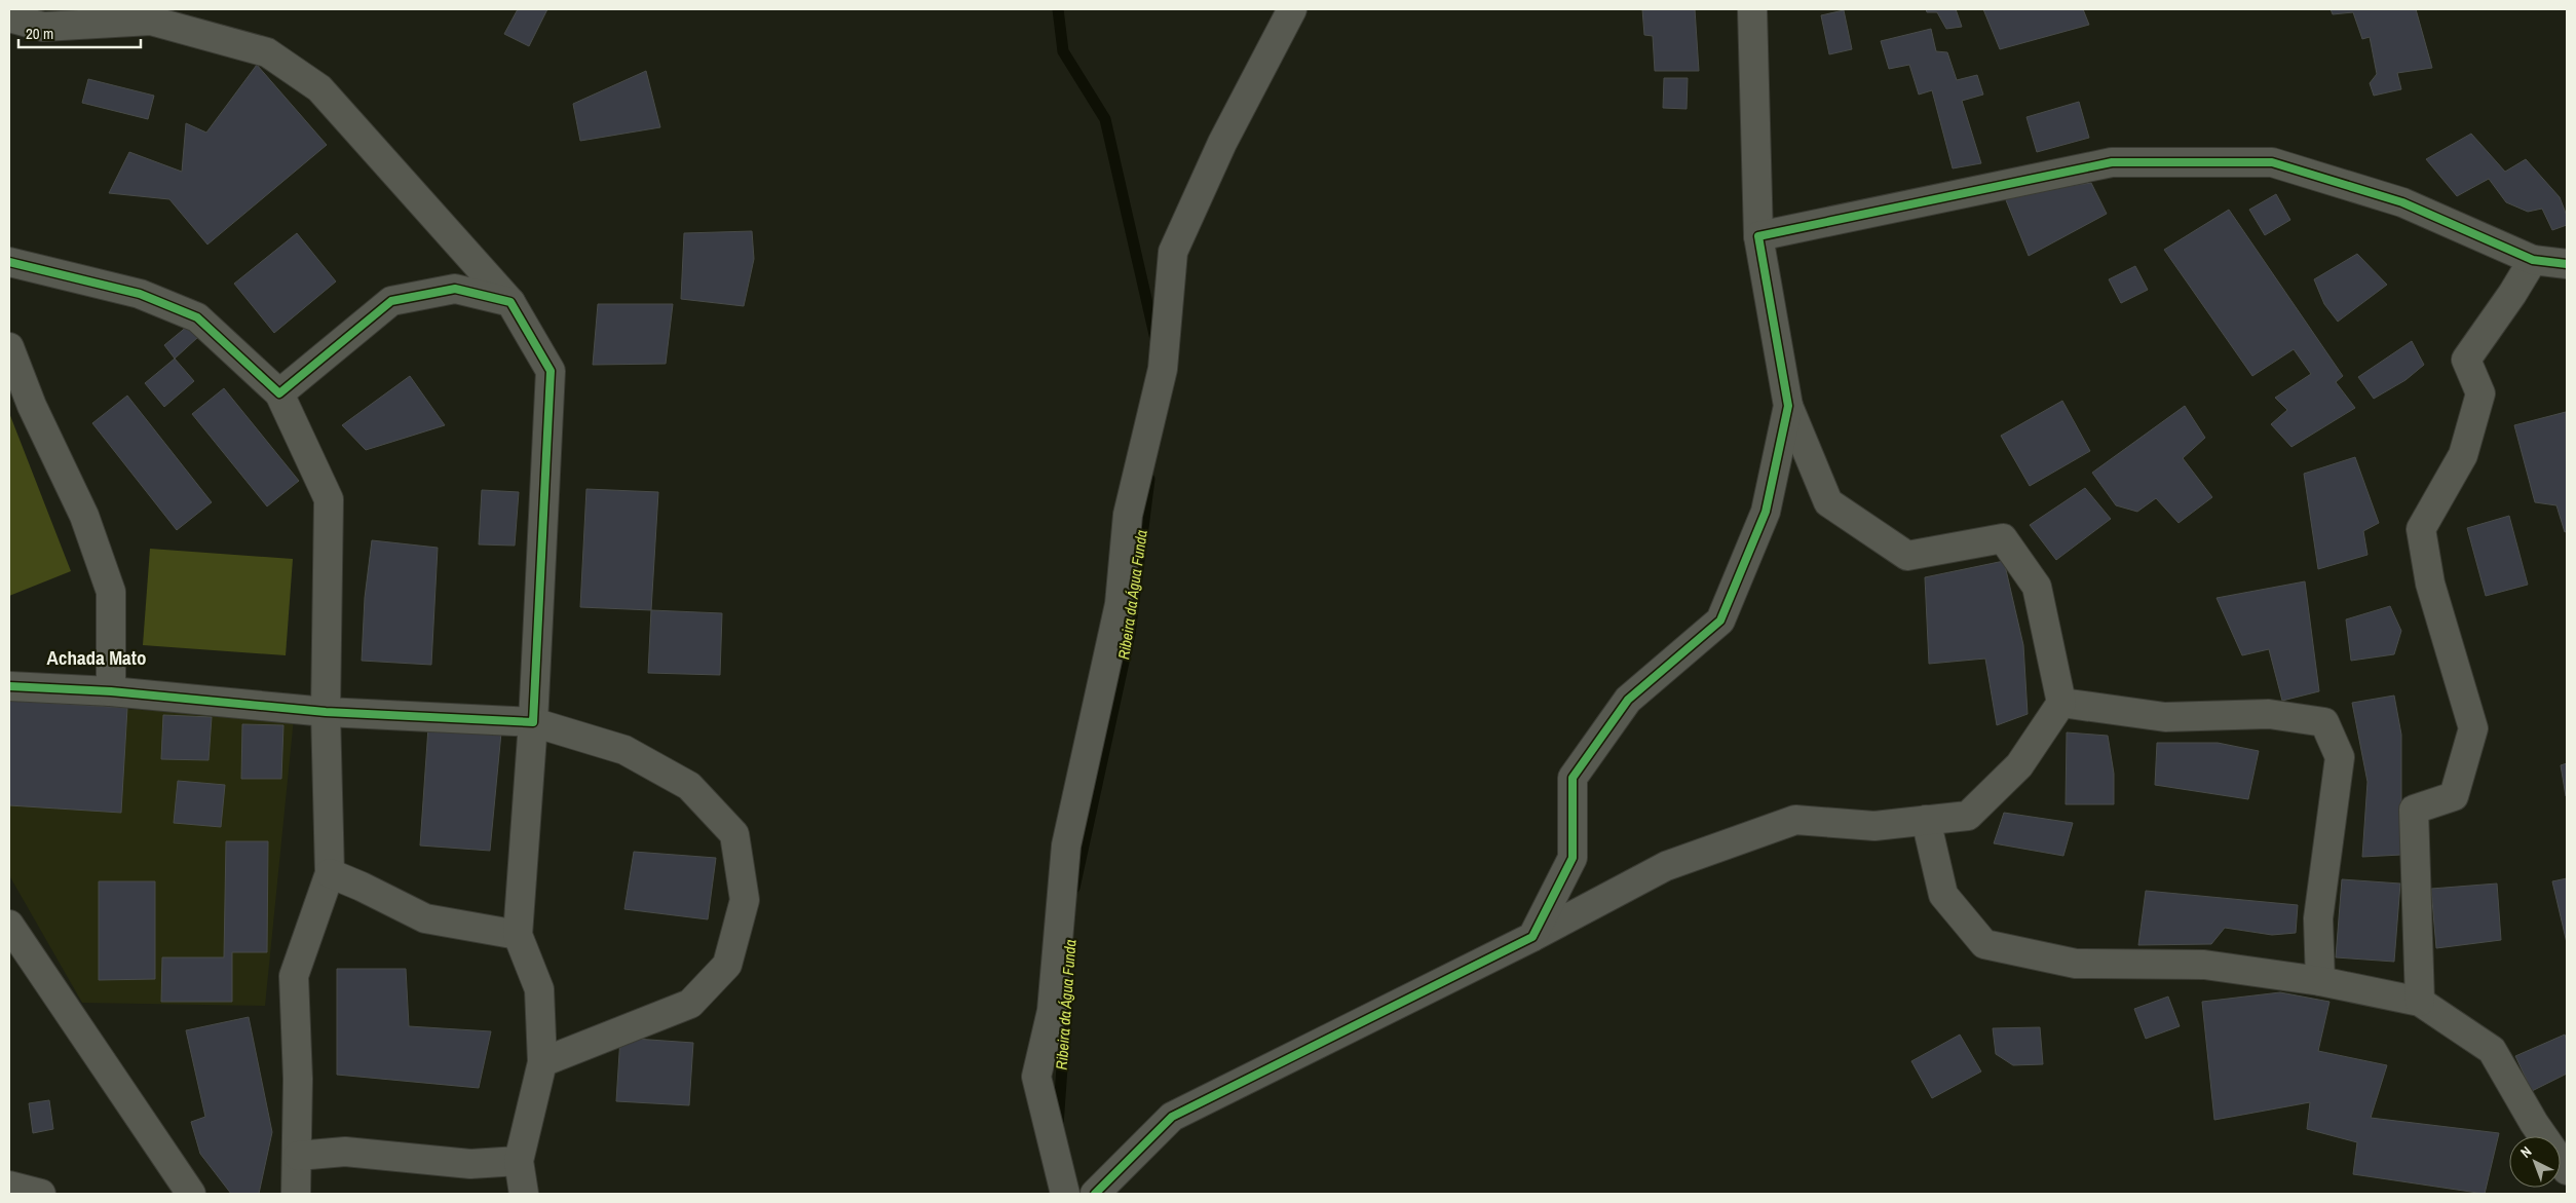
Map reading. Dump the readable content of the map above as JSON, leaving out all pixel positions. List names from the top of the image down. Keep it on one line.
{"districts":["Achada Mato"],"water":["Ribeira da Água Funda"],"scale_bar":"20 m","north":"top left"}
